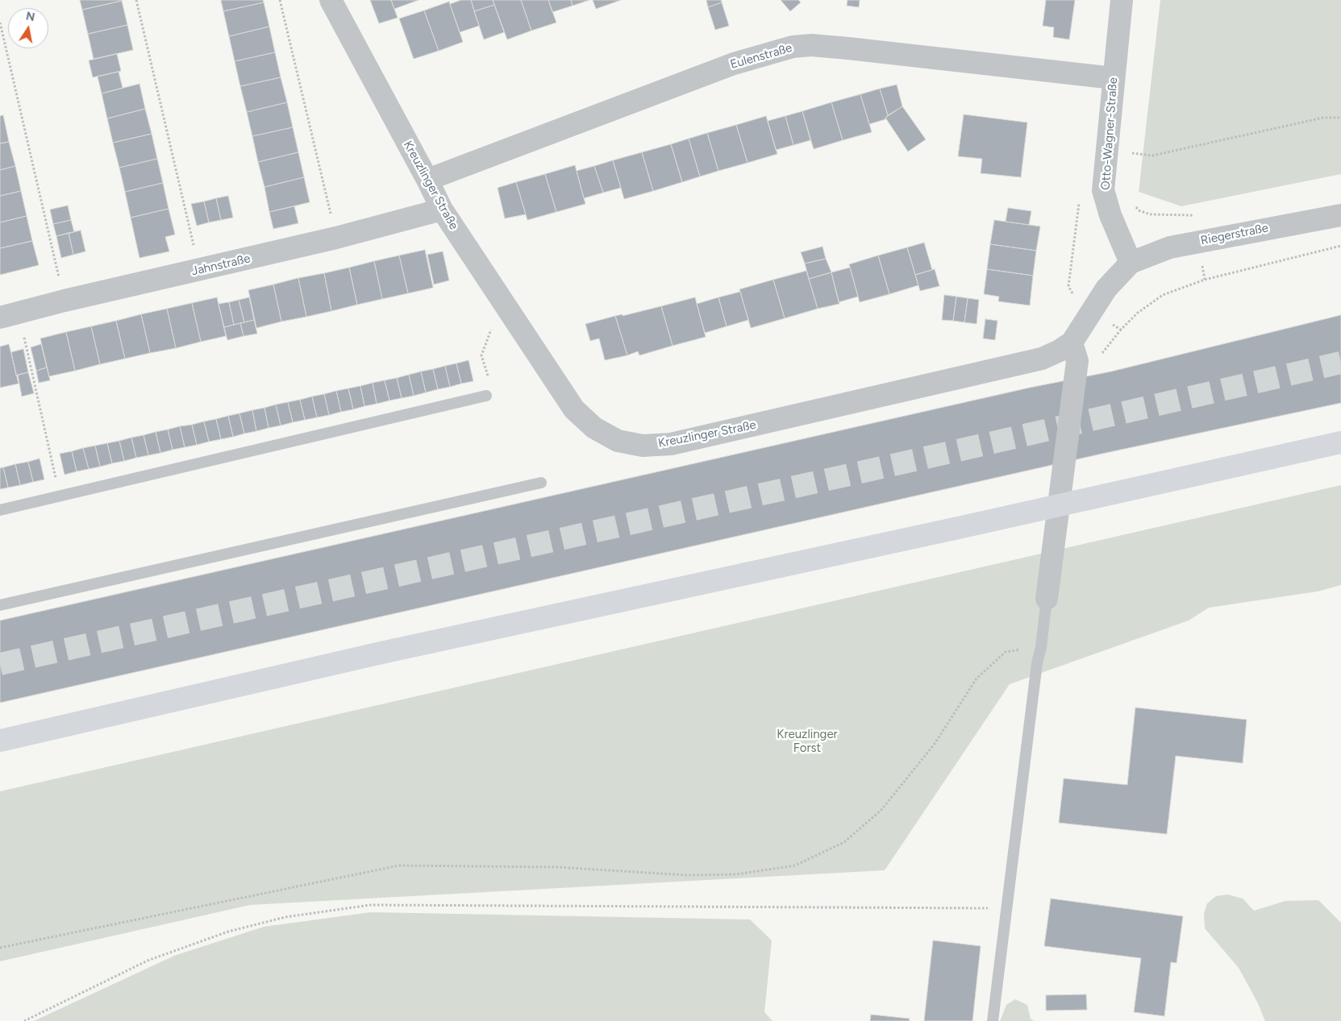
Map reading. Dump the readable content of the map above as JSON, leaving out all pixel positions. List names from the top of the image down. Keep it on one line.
{"streets":{"street":["Eulenstraße","Otto-Wagner-Straße","Kreuzlinger Straße","Riegerstraße","Jahnstraße"]},"crossings":[["Eulenstraße","Otto-Wagner-Straße"],["Eulenstraße","Kreuzlinger Straße"],["Otto-Wagner-Straße","Kreuzlinger Straße"],["Otto-Wagner-Straße","Riegerstraße"],["Kreuzlinger Straße","Riegerstraße"],["Kreuzlinger Straße","Jahnstraße"]],"parks":["Kreuzlinger Forst"],"north":"top"}
